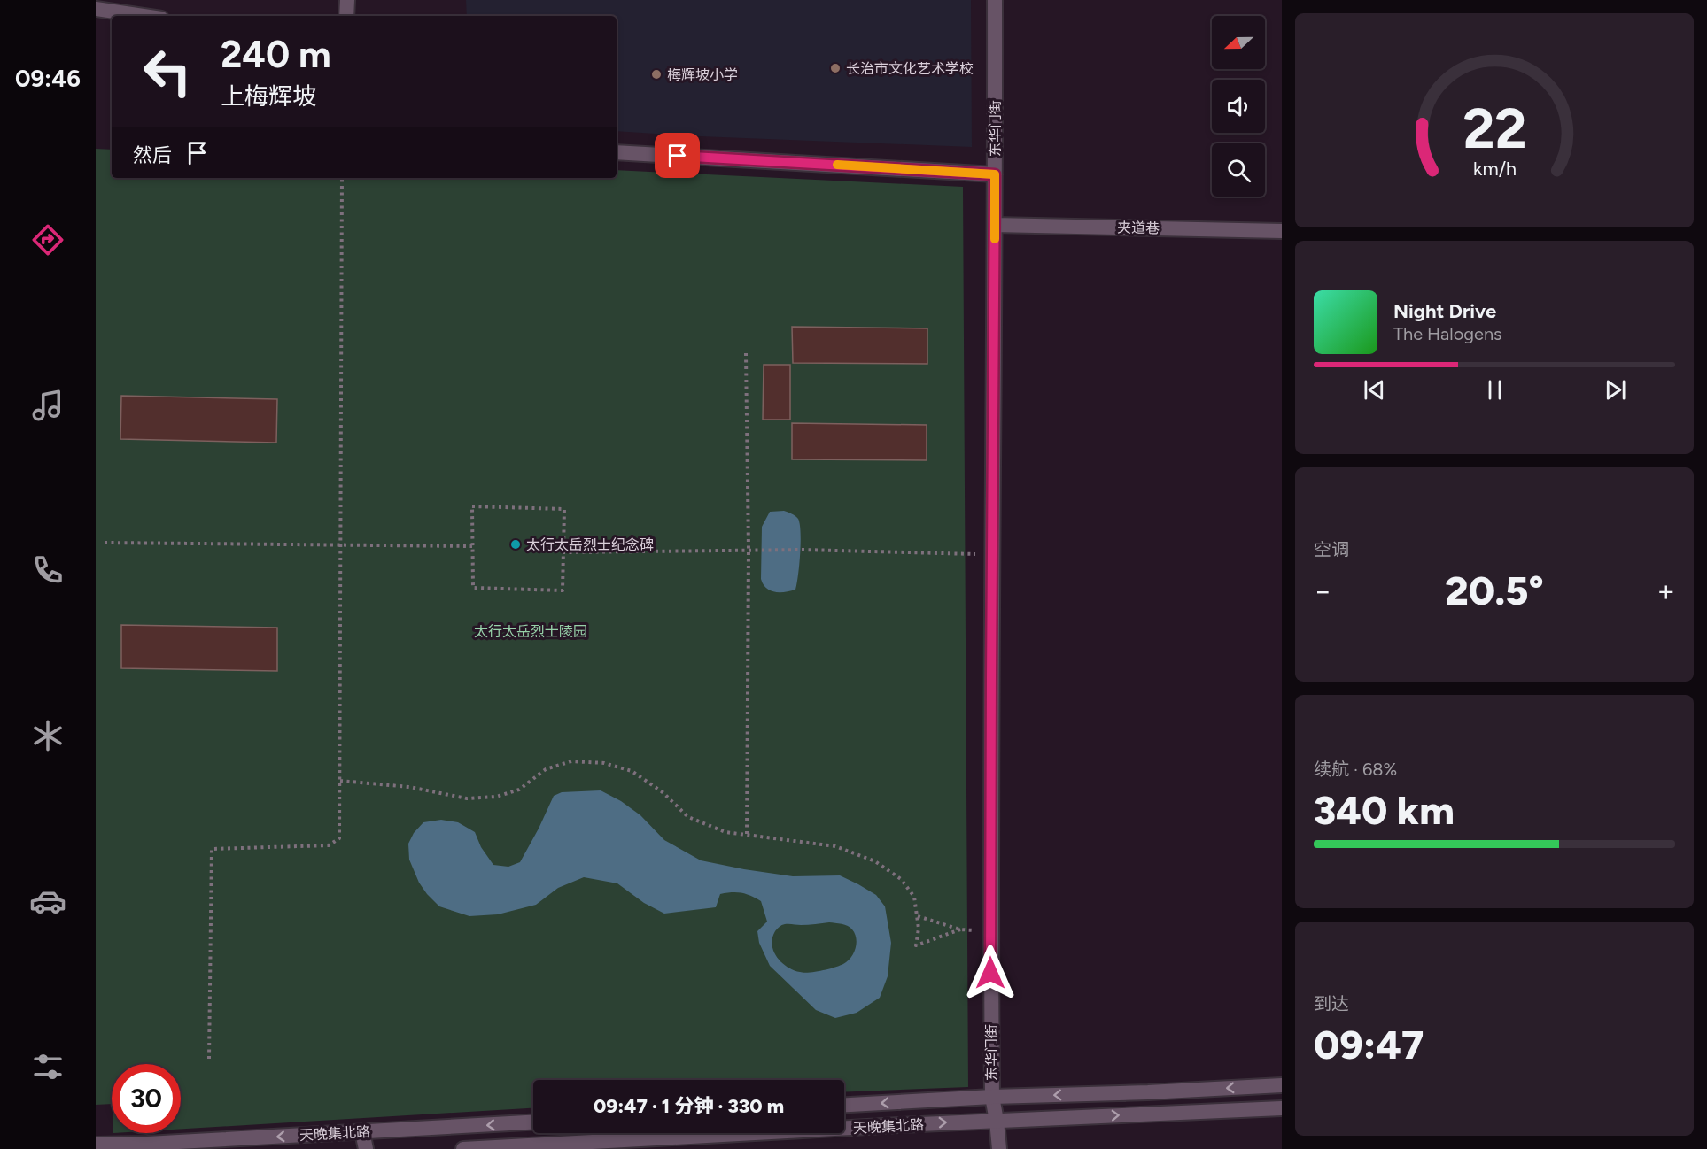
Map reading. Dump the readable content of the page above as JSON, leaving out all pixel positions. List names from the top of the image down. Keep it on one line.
{"streets":{"street":["东华门街","夹道巷","天晚集北路"]},"crossings":[["东华门街","夹道巷"],["东华门街","天晚集北路"]],"parks":["太行太岳烈士陵园"],"places":["长治市文化艺术学校","梅辉坡小学","太行太岳烈士纪念碑"],"north":"left","page":{"tabs":"09:46","turn":["240 m","上梅辉坡"],"then":"然后","song":["Night Drive","The Halogens"],"tile":["空调",["续航 · 68%","340 km"],["到达","09:47"]],"heat":["−","20.5°","+"],"limit":"30","trip":"09:47 · 1 分钟 · 330 m","gauge":["22","km/h"]}}
